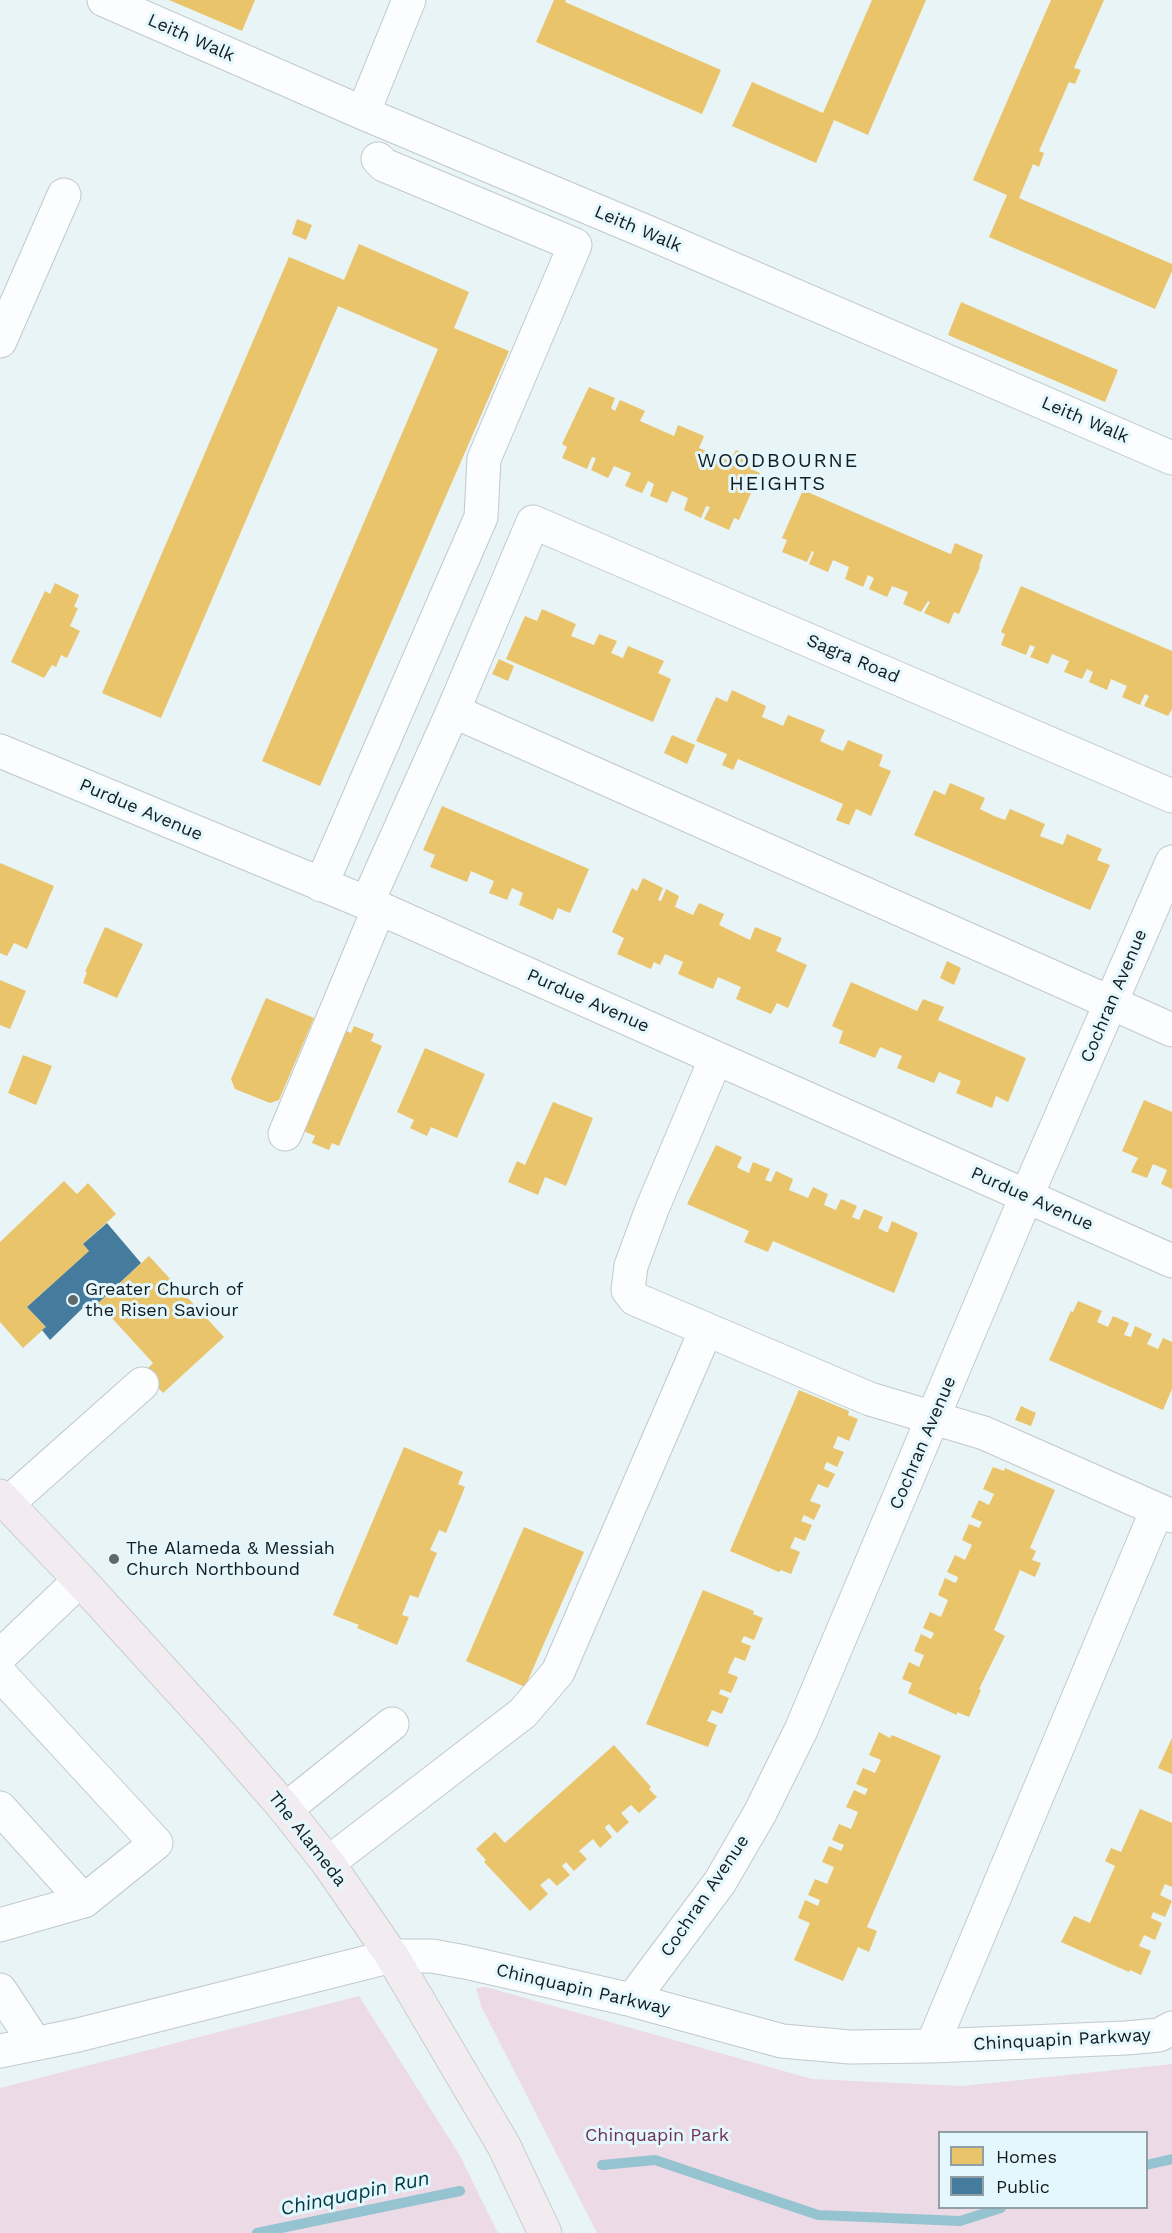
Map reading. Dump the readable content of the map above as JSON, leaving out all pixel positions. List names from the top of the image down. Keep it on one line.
{"streets":{"main road":["The Alameda"],"street":["Leith Walk","Sagra Road","Purdue Avenue","Cochran Avenue","Chinquapin Parkway"]},"crossings":[["Purdue Avenue","Cochran Avenue"],["Cochran Avenue","Chinquapin Parkway"],["The Alameda","Chinquapin Parkway"]],"districts":["WOODBOURNE HEIGHTS"],"water":["Chinquapin Run"],"parks":["Chinquapin Park"],"places":["Greater Church of the Risen Saviour","The Alameda & Messiah Church Northbound"],"legend":["Homes","Public"]}
